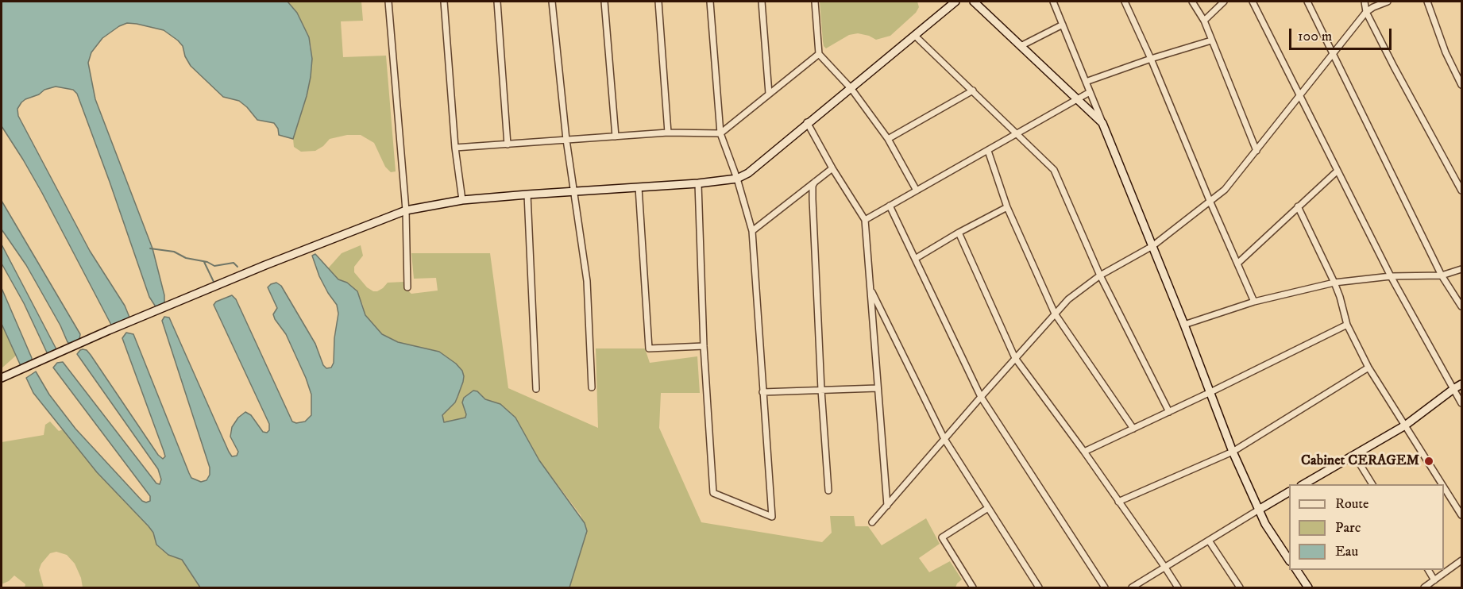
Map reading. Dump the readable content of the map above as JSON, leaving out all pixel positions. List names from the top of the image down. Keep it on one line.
{"places":["Cabinet CERAGEM"],"legend":["Route","Parc","Eau"],"scale_bar":"100 m"}
